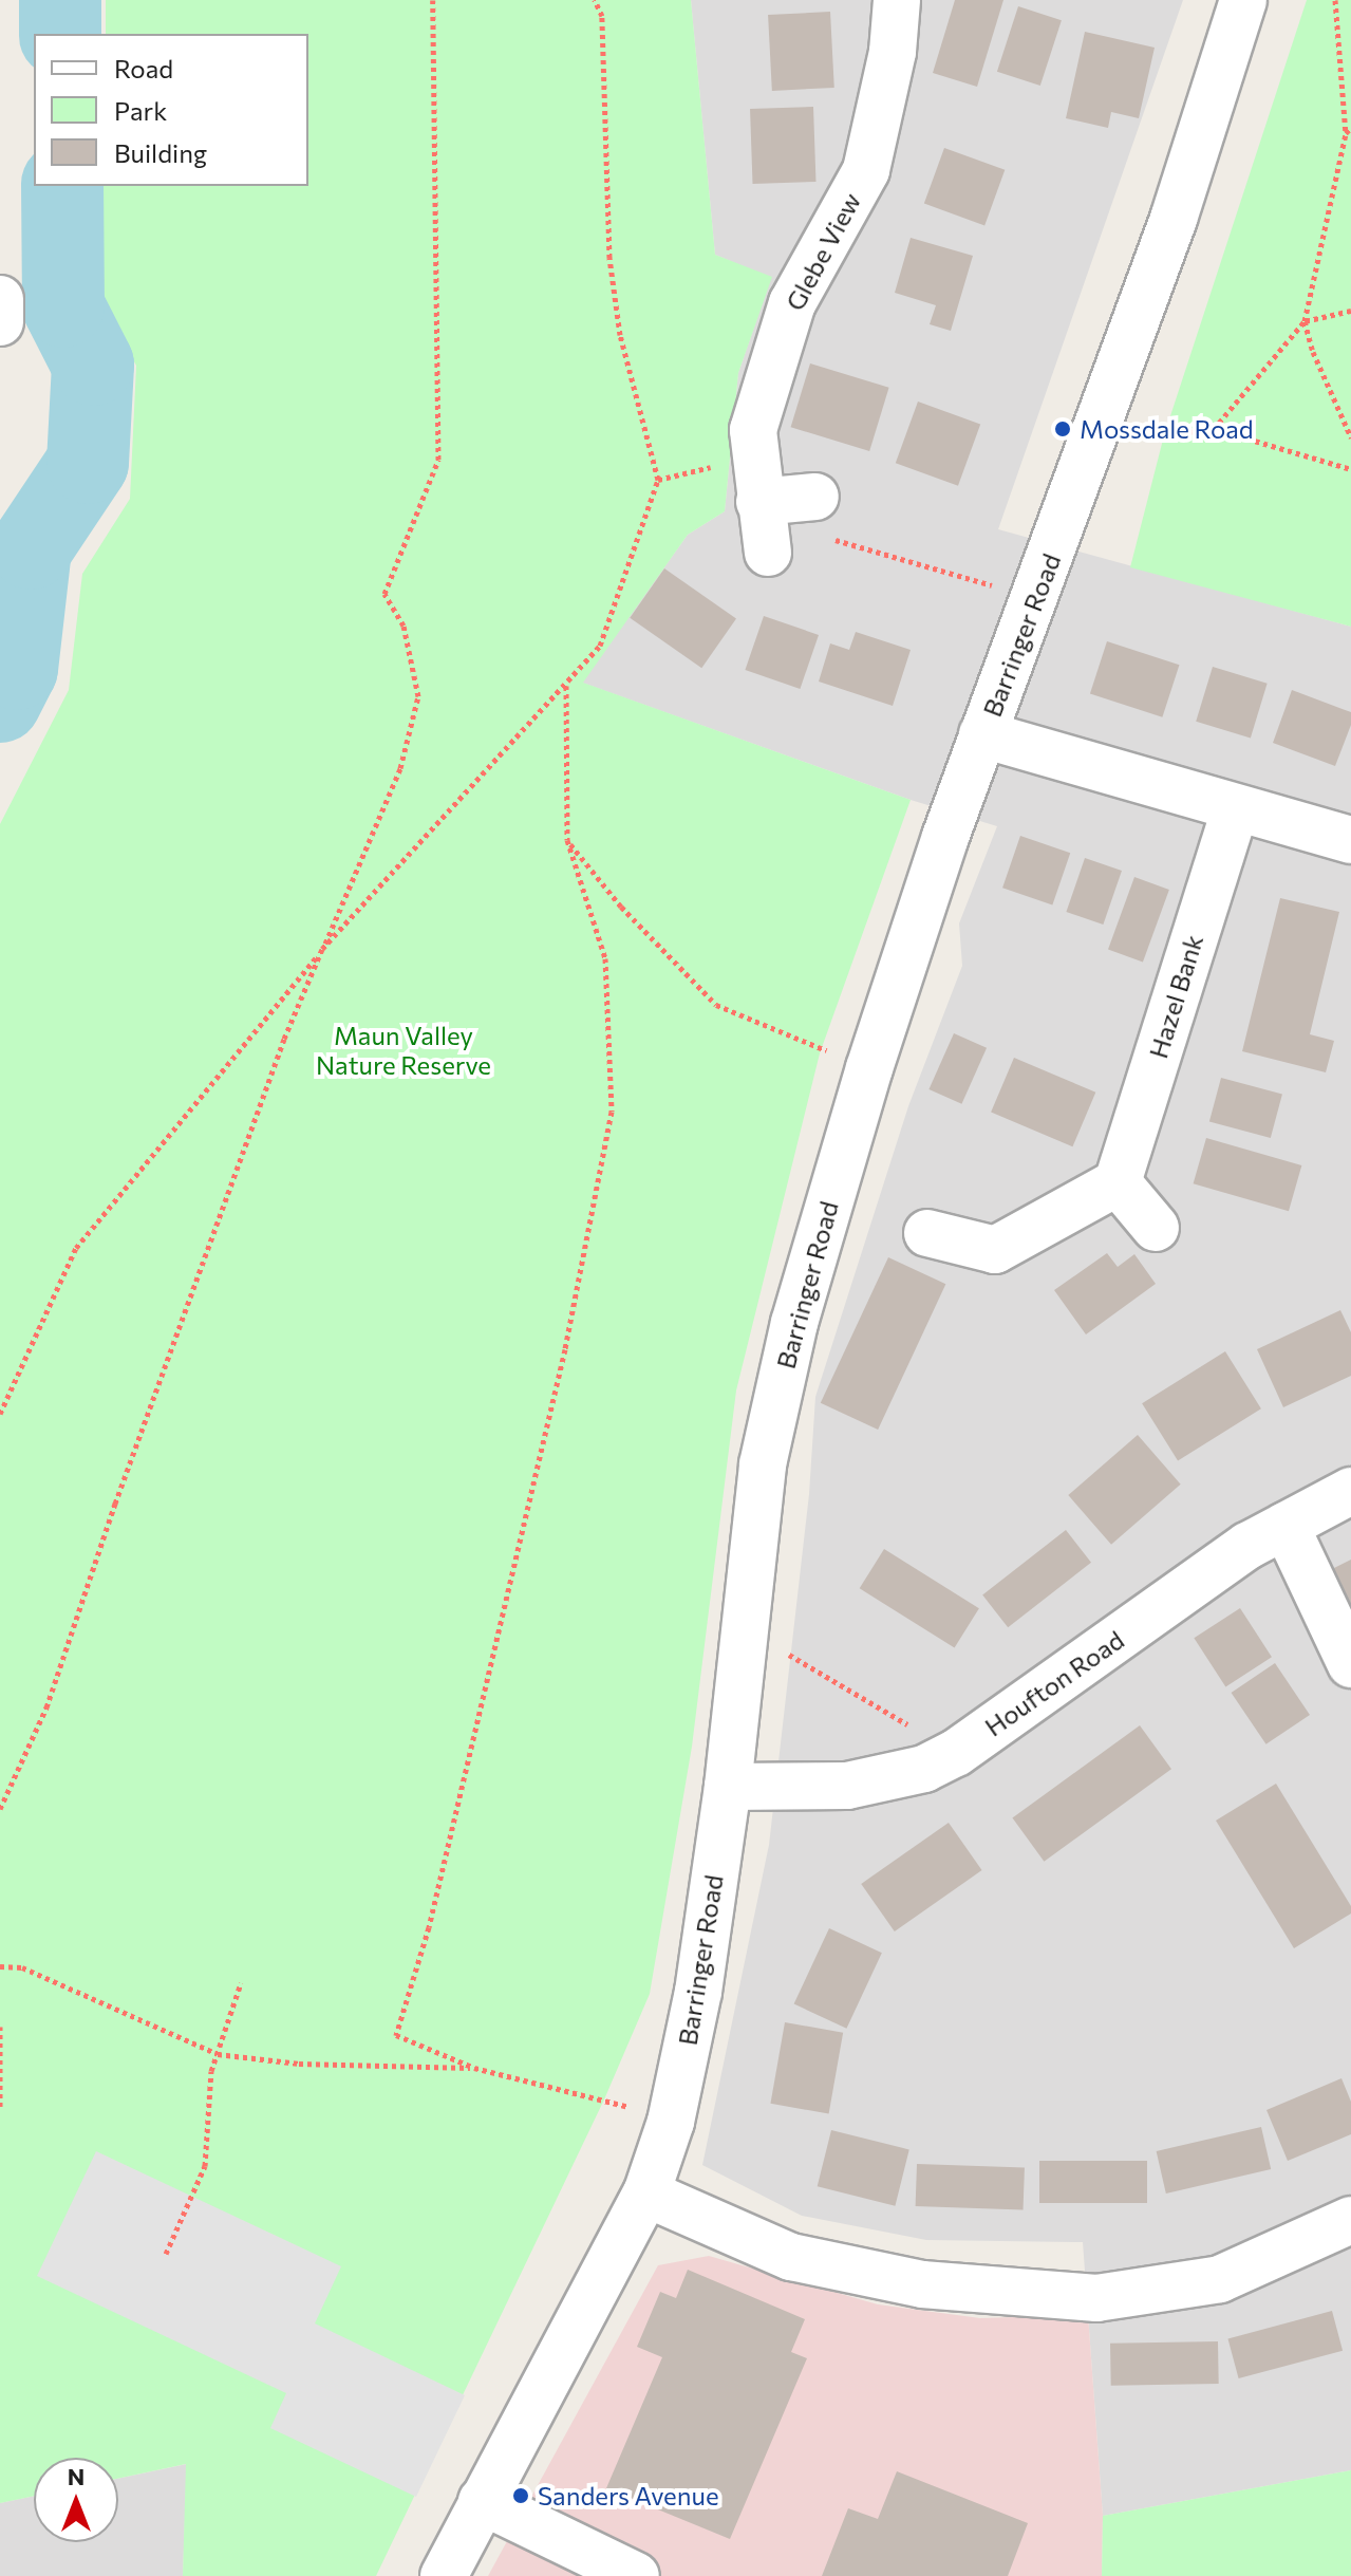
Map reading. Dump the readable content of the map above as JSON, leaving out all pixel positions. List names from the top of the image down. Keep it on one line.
{"streets":{"street":["Glebe View","Barringer Road","Hazel Bank","Houfton Road"]},"crossings":[["Barringer Road","Houfton Road"]],"parks":["Maun Valley Nature Reserve"],"places":["Mossdale Road","Sanders Avenue"],"legend":["Road","Park","Building"],"north":"top"}
